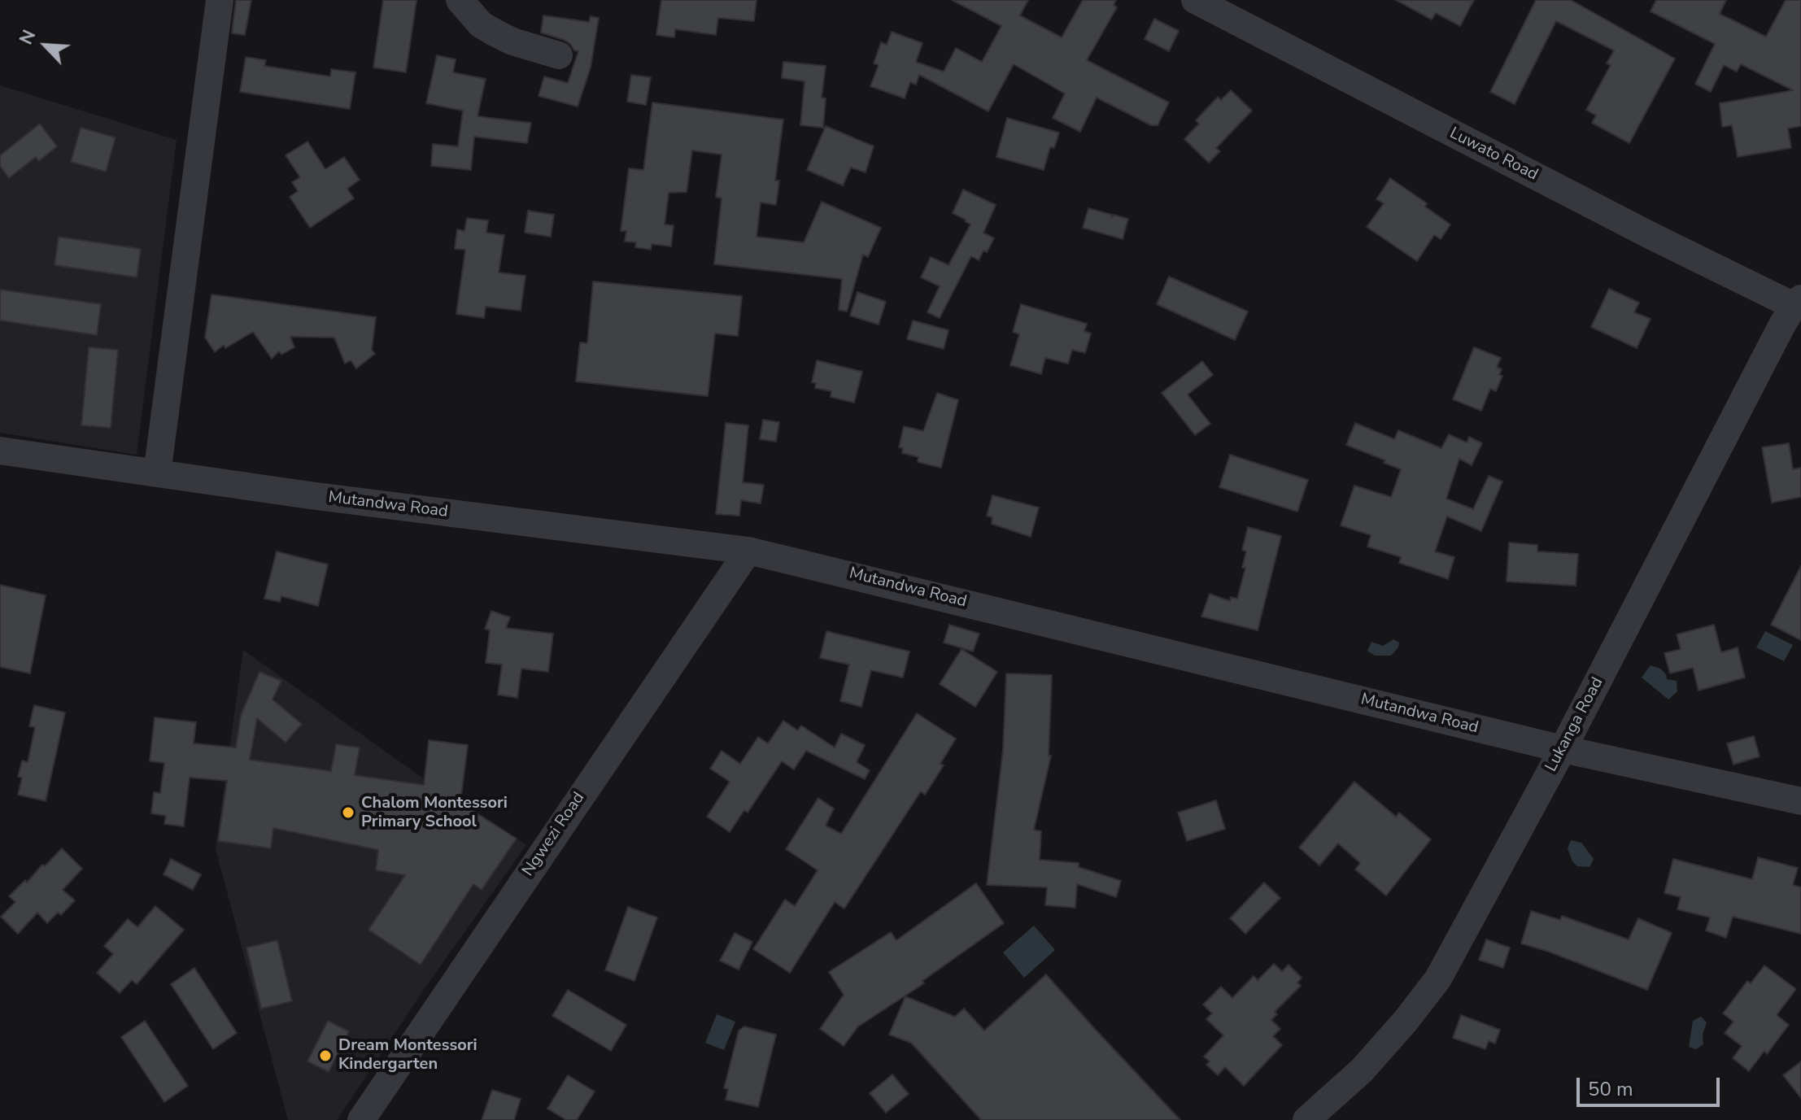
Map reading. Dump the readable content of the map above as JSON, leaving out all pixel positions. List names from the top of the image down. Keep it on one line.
{"streets":{"street":["Luwato Road","Mutandwa Road","Lukanga Road","Ngwezi Road"]},"crossings":[["Luwato Road","Lukanga Road"],["Mutandwa Road","Lukanga Road"],["Mutandwa Road","Ngwezi Road"]],"places":["Chalom Montessori Primary School","Dream Montessori Kindergarten"],"scale_bar":"50 m","north":"top left"}
